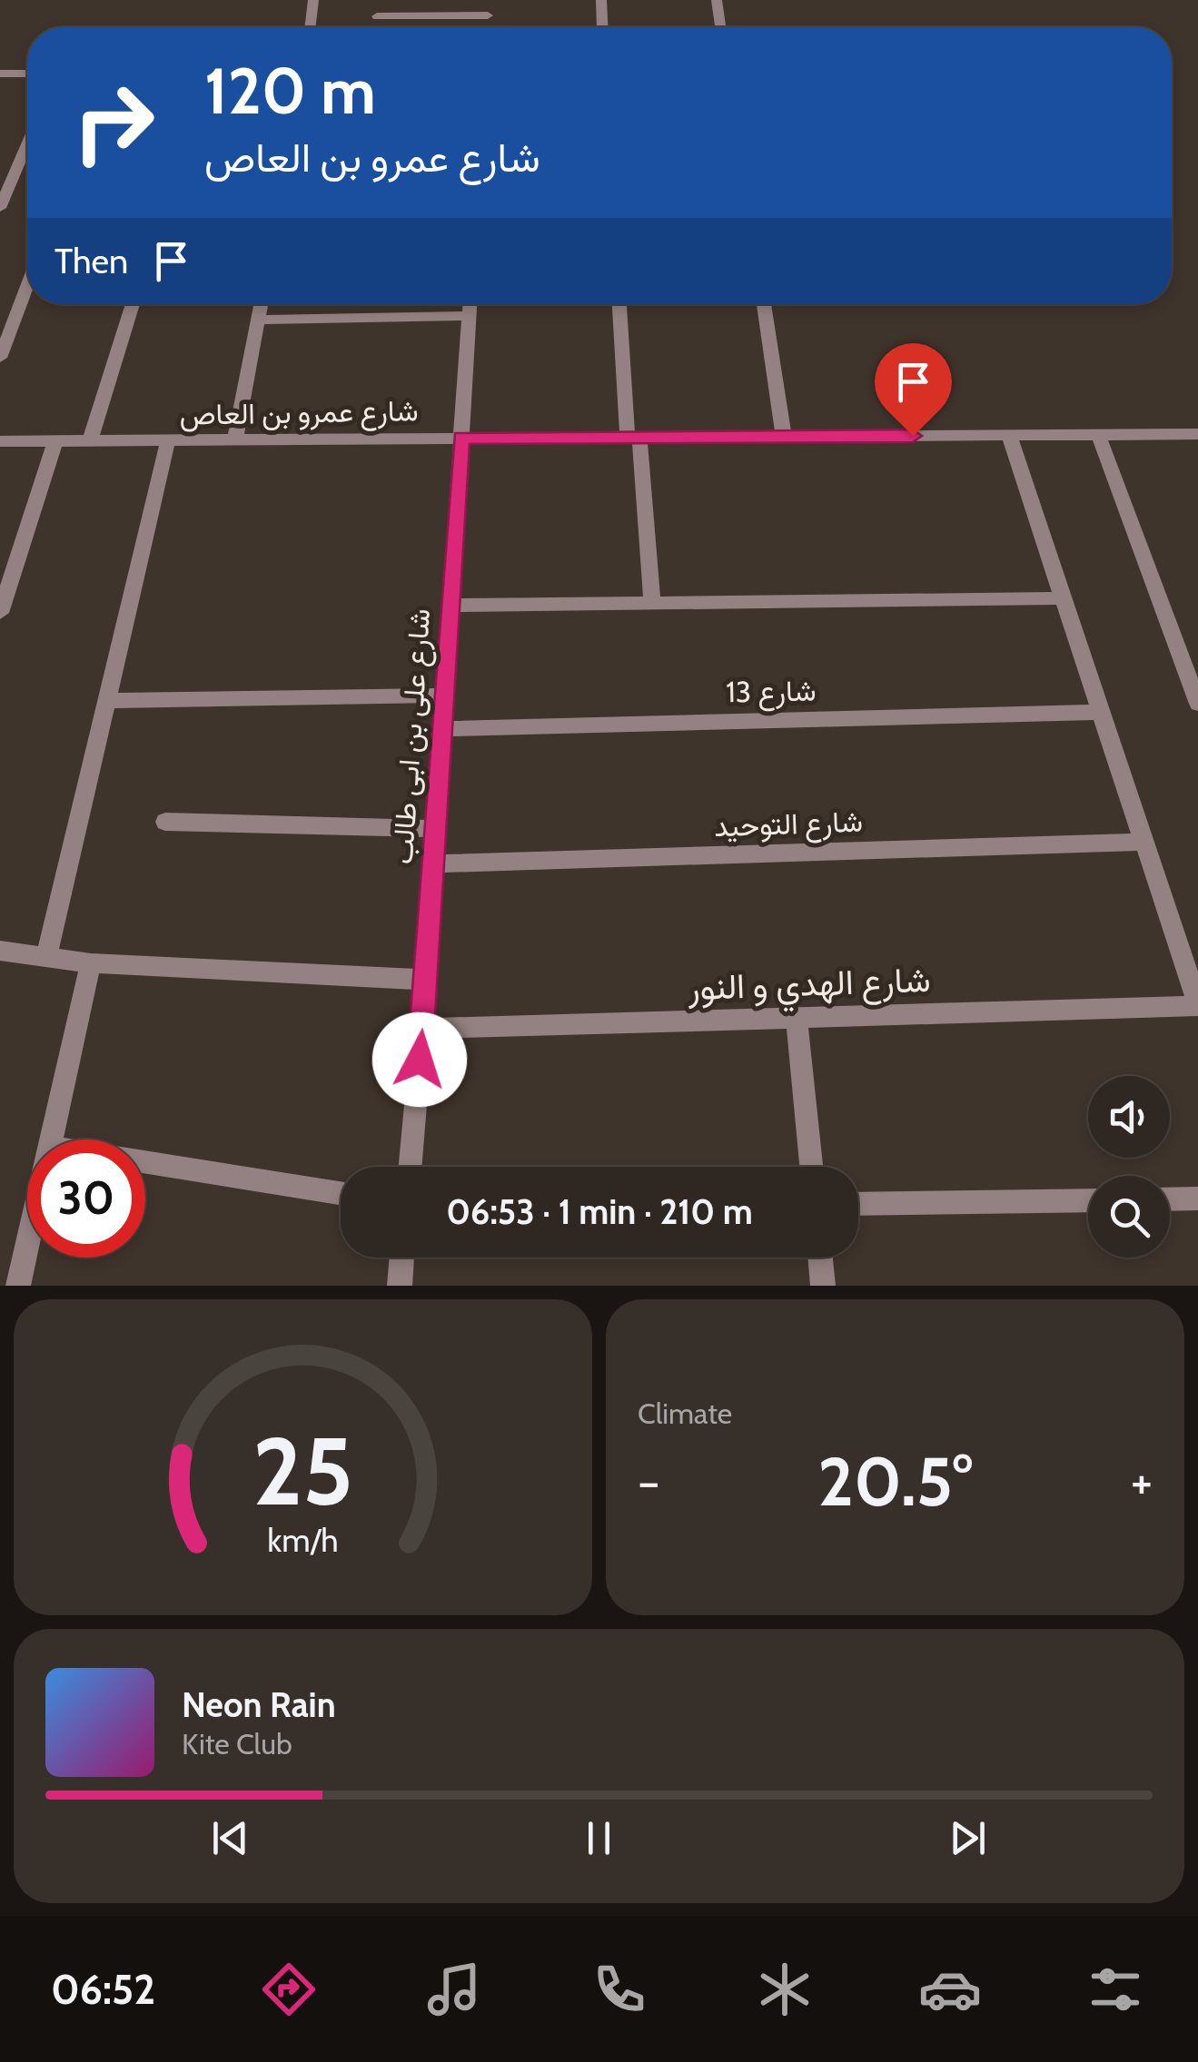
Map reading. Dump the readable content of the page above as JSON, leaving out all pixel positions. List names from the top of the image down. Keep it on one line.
{"streets":{"street":["شارع عمرو بن العاص","شارع 13","شارع على بن ابى طالب","شارع التوحيد","شارع الهدي و النور"]},"crossings":[["شارع عمرو بن العاص","شارع على بن ابى طالب"],["شارع 13","شارع على بن ابى طالب"],["شارع على بن ابى طالب","شارع التوحيد"],["شارع على بن ابى طالب","شارع الهدي و النور"]],"page":{"turn":["120 m","شارع عمرو بن العاص"],"then":"Then","limit":"30","trip":"06:53 · 1 min · 210 m","tile":"Climate","heat":["−","20.5°","+"],"song":["Neon Rain","Kite Club"],"tabs":"06:52","gauge":["25","km/h"]}}
